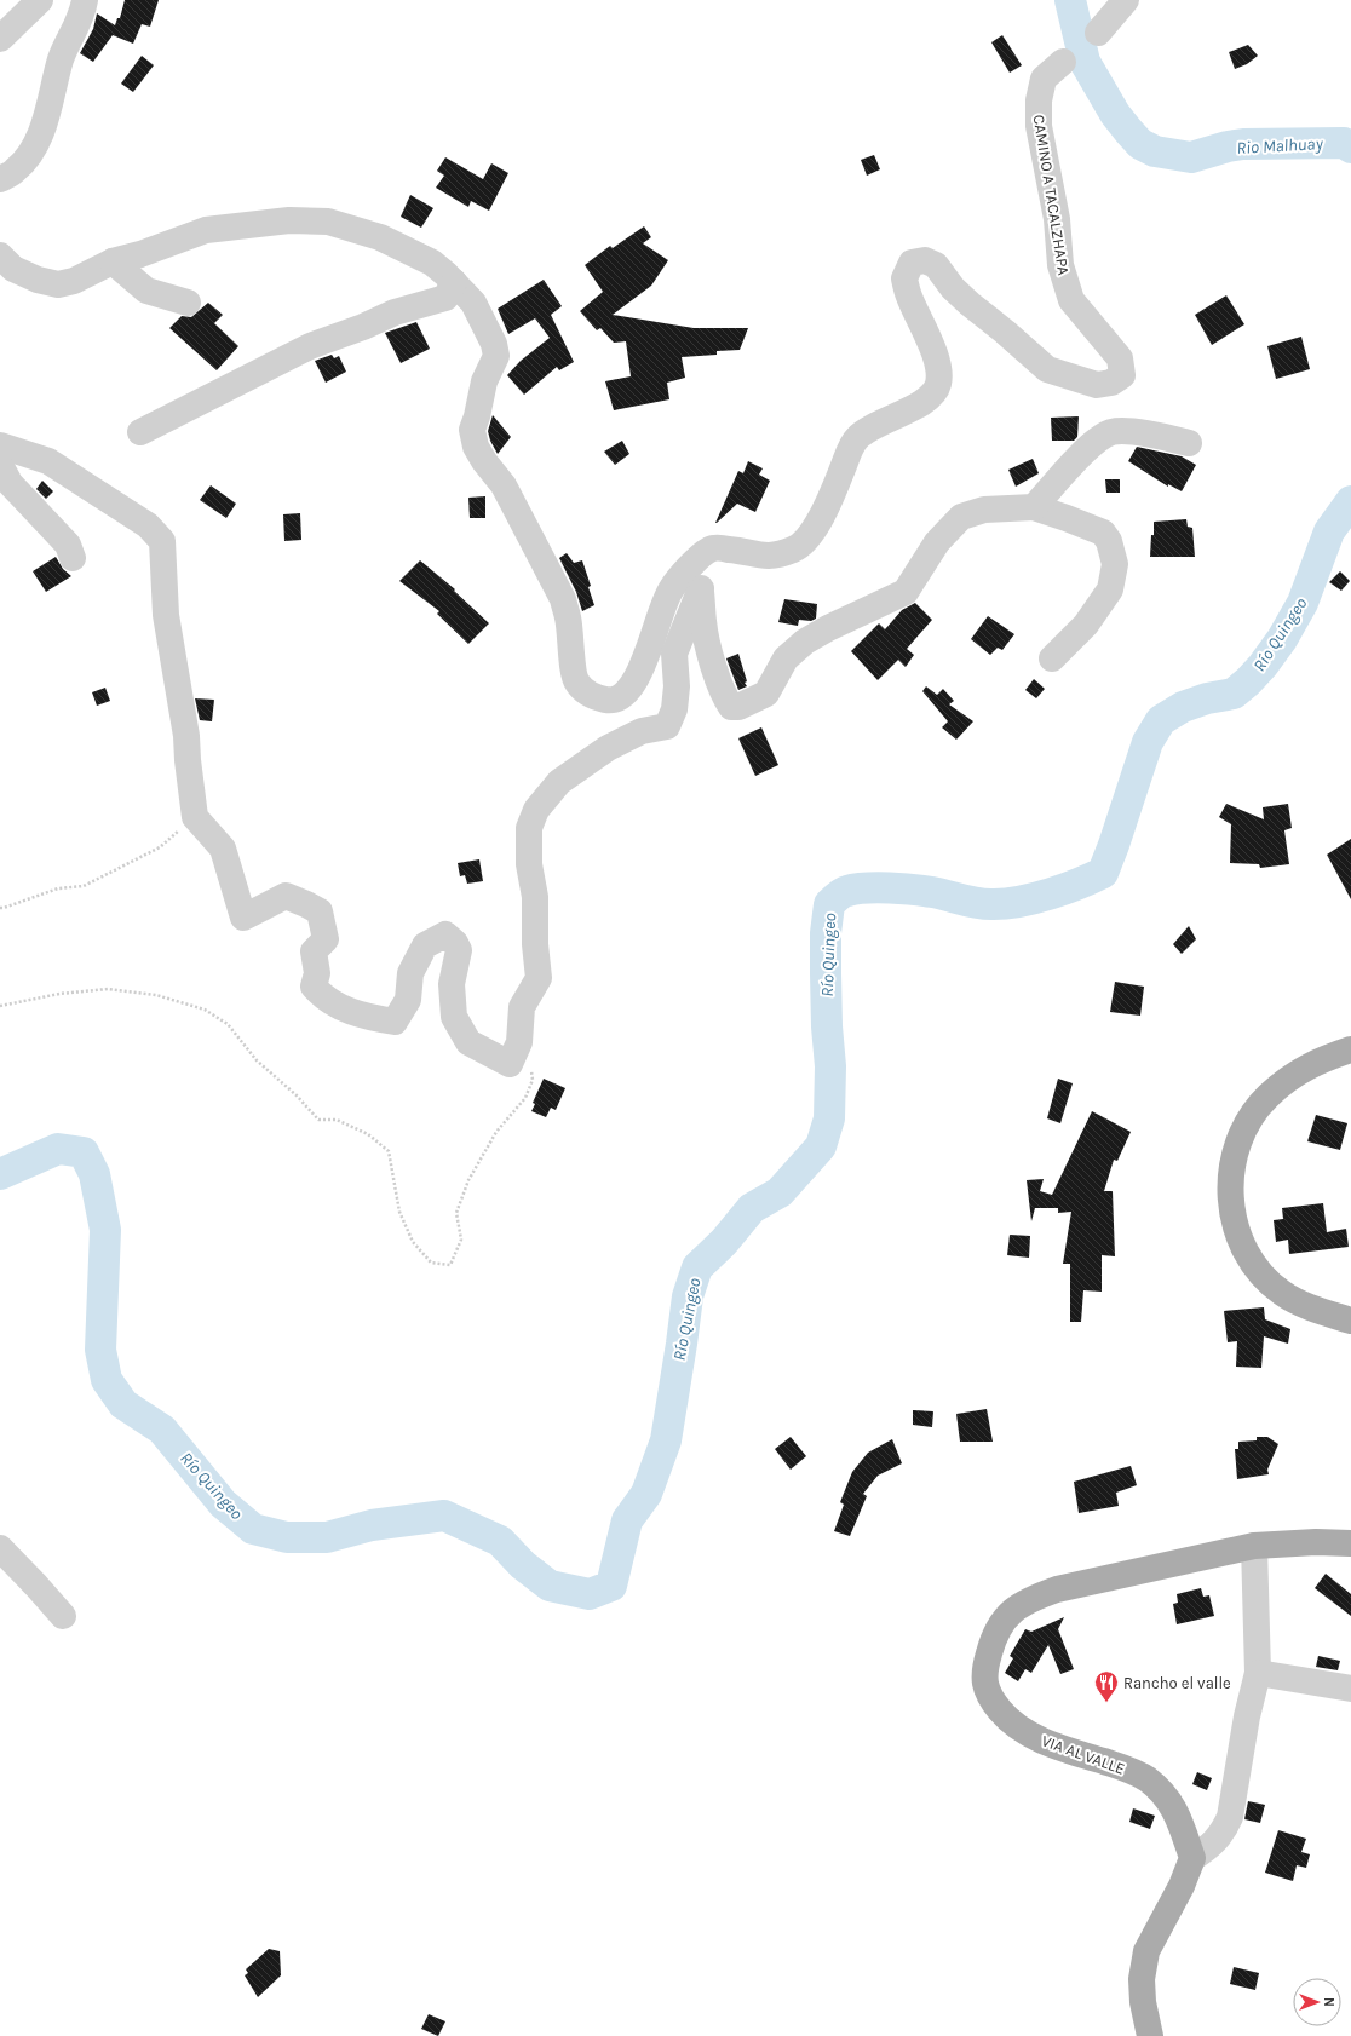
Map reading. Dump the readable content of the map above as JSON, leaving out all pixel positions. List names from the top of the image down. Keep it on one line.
{"streets":{"main road":["VIA AL VALLE"],"street":["CAMINO A TACALZHAPA"]},"water":["Rio Malhuay","Río Quingeo"],"places":{"restaurant":["Rancho el valle"]},"north":"right"}
